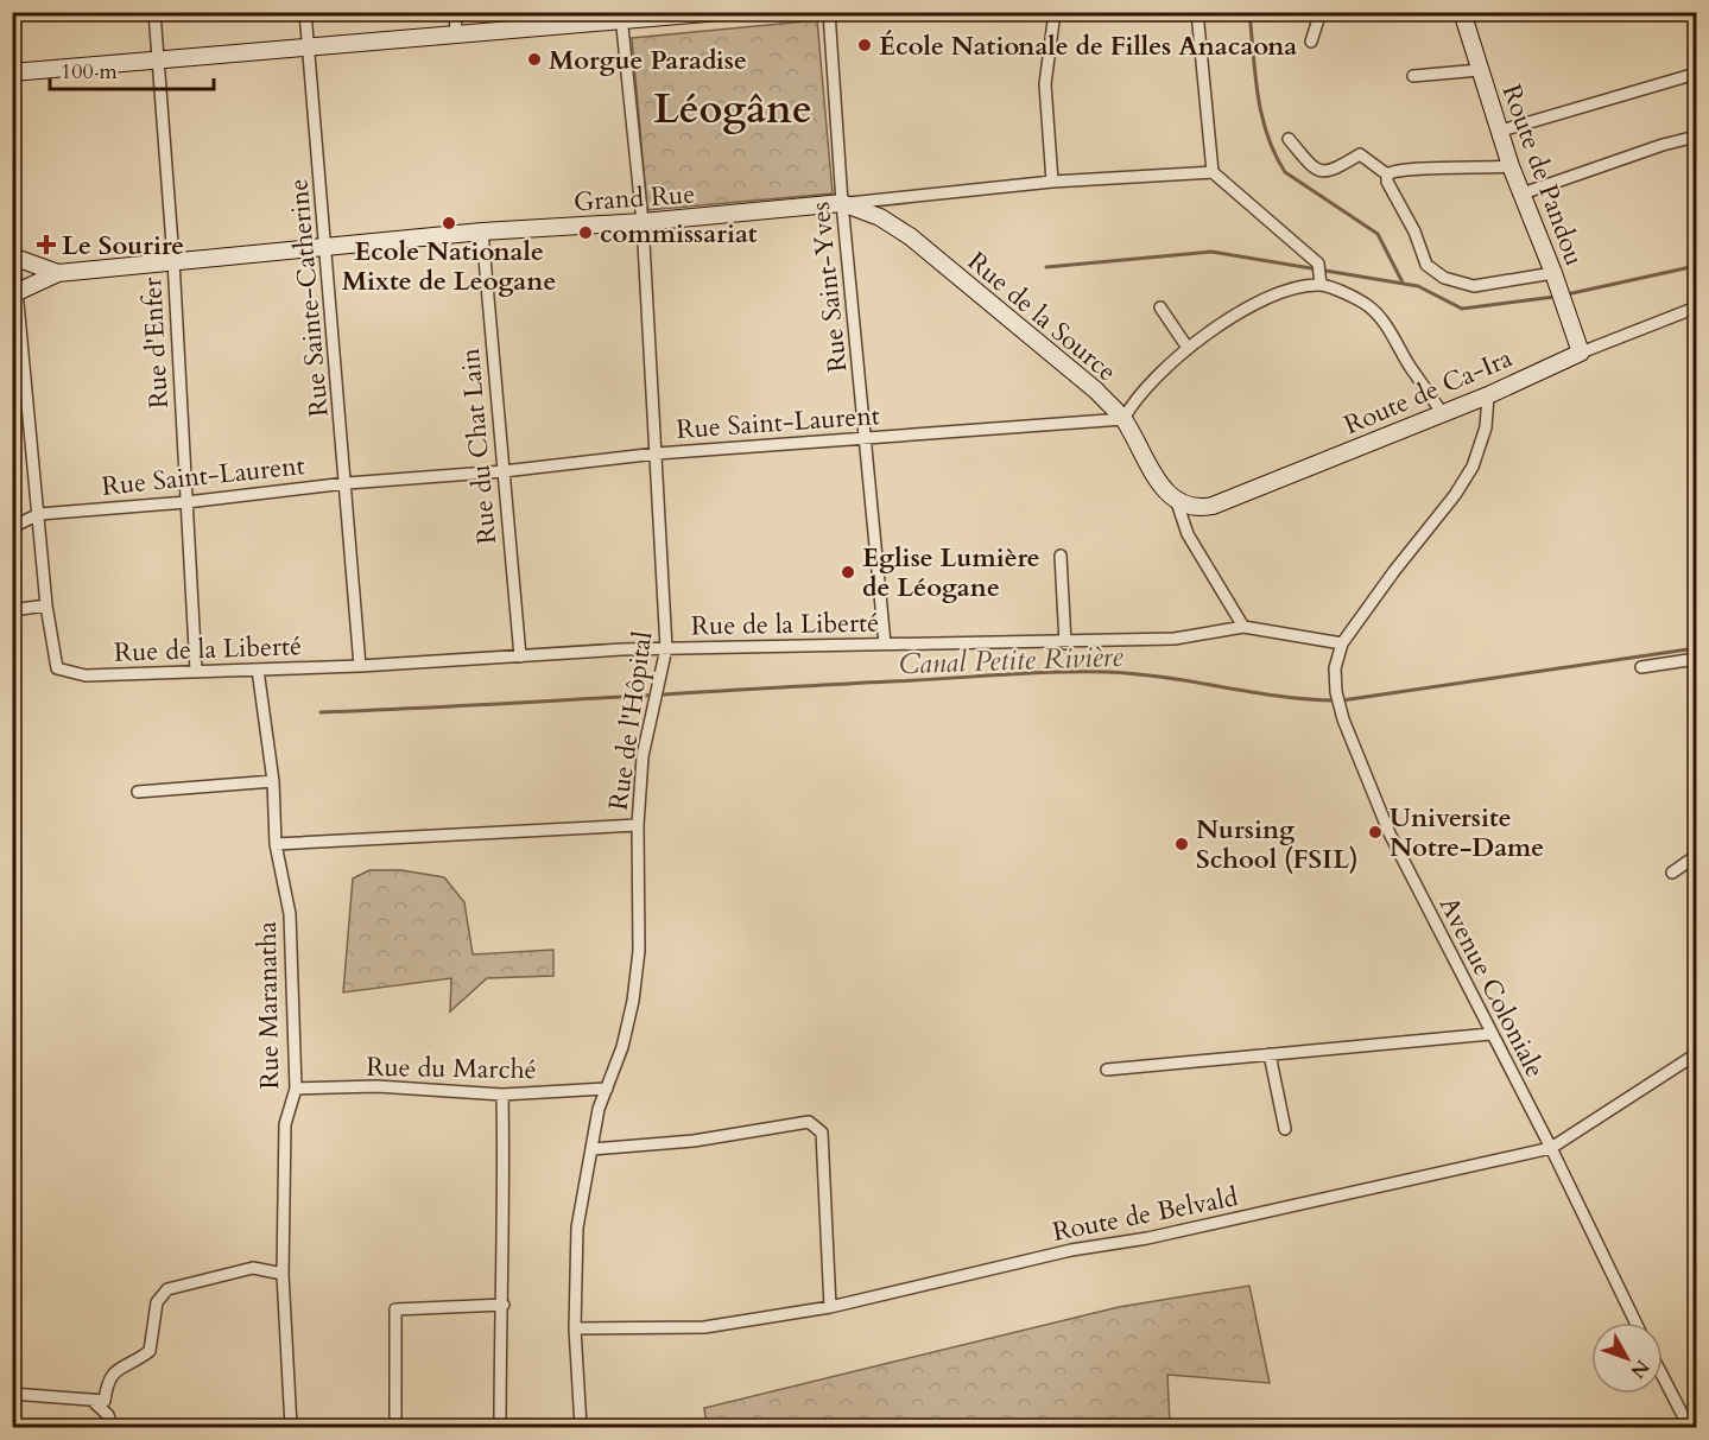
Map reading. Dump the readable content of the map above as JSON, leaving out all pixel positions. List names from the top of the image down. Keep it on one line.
{"streets":{"street":["Route de Pandou","Grand Rue","Rue Saint-Yves","Rue Sainte-Catherine","Rue de la Source","Rue d'Enfer","Route de Ca-Ira","Rue Saint-Laurent","Rue du Chat Lain","Rue de la Liberté","Rue de l'Hôpital","Avenue Coloniale","Rue Maranatha","Rue du Marché","Route de Belvald"]},"crossings":[["Route de Pandou","Route de Ca-Ira"],["Grand Rue","Rue Saint-Yves"],["Grand Rue","Rue Sainte-Catherine"],["Grand Rue","Rue de la Source"],["Grand Rue","Rue d'Enfer"],["Grand Rue","Rue du Chat Lain"],["Grand Rue","Rue de l'Hôpital"],["Rue Saint-Yves","Rue de la Source"],["Rue Saint-Yves","Rue Saint-Laurent"],["Rue Saint-Yves","Rue de la Liberté"],["Rue Sainte-Catherine","Rue Saint-Laurent"],["Rue Sainte-Catherine","Rue de la Liberté"],["Rue de la Source","Route de Ca-Ira"],["Rue de la Source","Rue Saint-Laurent"],["Rue d'Enfer","Rue Saint-Laurent"],["Rue d'Enfer","Rue de la Liberté"],["Route de Ca-Ira","Avenue Coloniale"],["Rue Saint-Laurent","Rue du Chat Lain"],["Rue Saint-Laurent","Rue de l'Hôpital"],["Rue du Chat Lain","Rue de la Liberté"],["Rue de la Liberté","Rue de l'Hôpital"],["Rue de la Liberté","Avenue Coloniale"],["Rue de la Liberté","Rue Maranatha"],["Rue de l'Hôpital","Rue du Marché"],["Rue de l'Hôpital","Route de Belvald"],["Avenue Coloniale","Route de Belvald"],["Rue Maranatha","Rue du Marché"]],"districts":["Léogâne"],"water":["Canal Petite Rivière"],"places":{"other":["École Nationale de Filles Anacaona","Morgue Paradise","Ecole Nationale Mixte de Leogane","commissariat","Eglise Lumière de Léogane","Universite Notre-Dame","Nursing School (FSIL)"],"health":["Le Sourire"]},"scale_bar":"100 m","north":"bottom right"}
